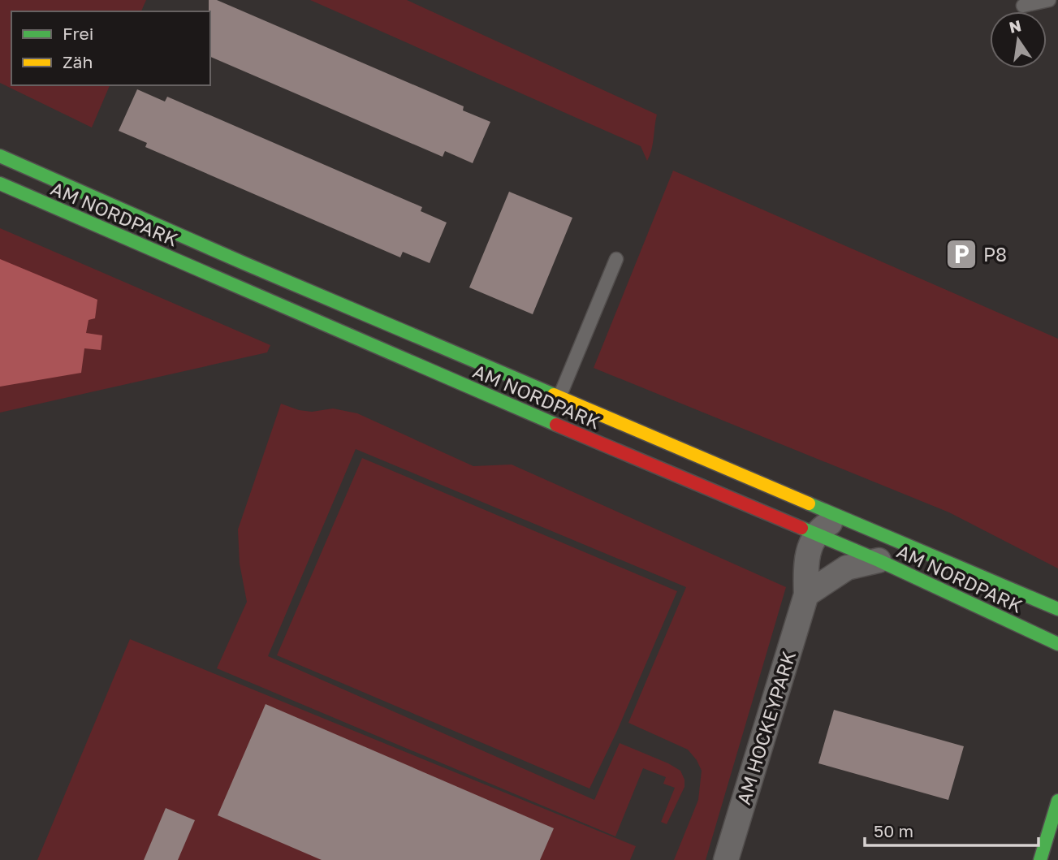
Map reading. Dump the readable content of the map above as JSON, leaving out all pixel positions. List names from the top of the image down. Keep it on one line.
{"streets":{"street":["AM NORDPARK","AM HOCKEYPARK"]},"crossings":[["AM NORDPARK","AM HOCKEYPARK"]],"places":{"parking":["P8"]},"legend":["Frei","Zäh"],"scale_bar":"50 m","north":"top"}
